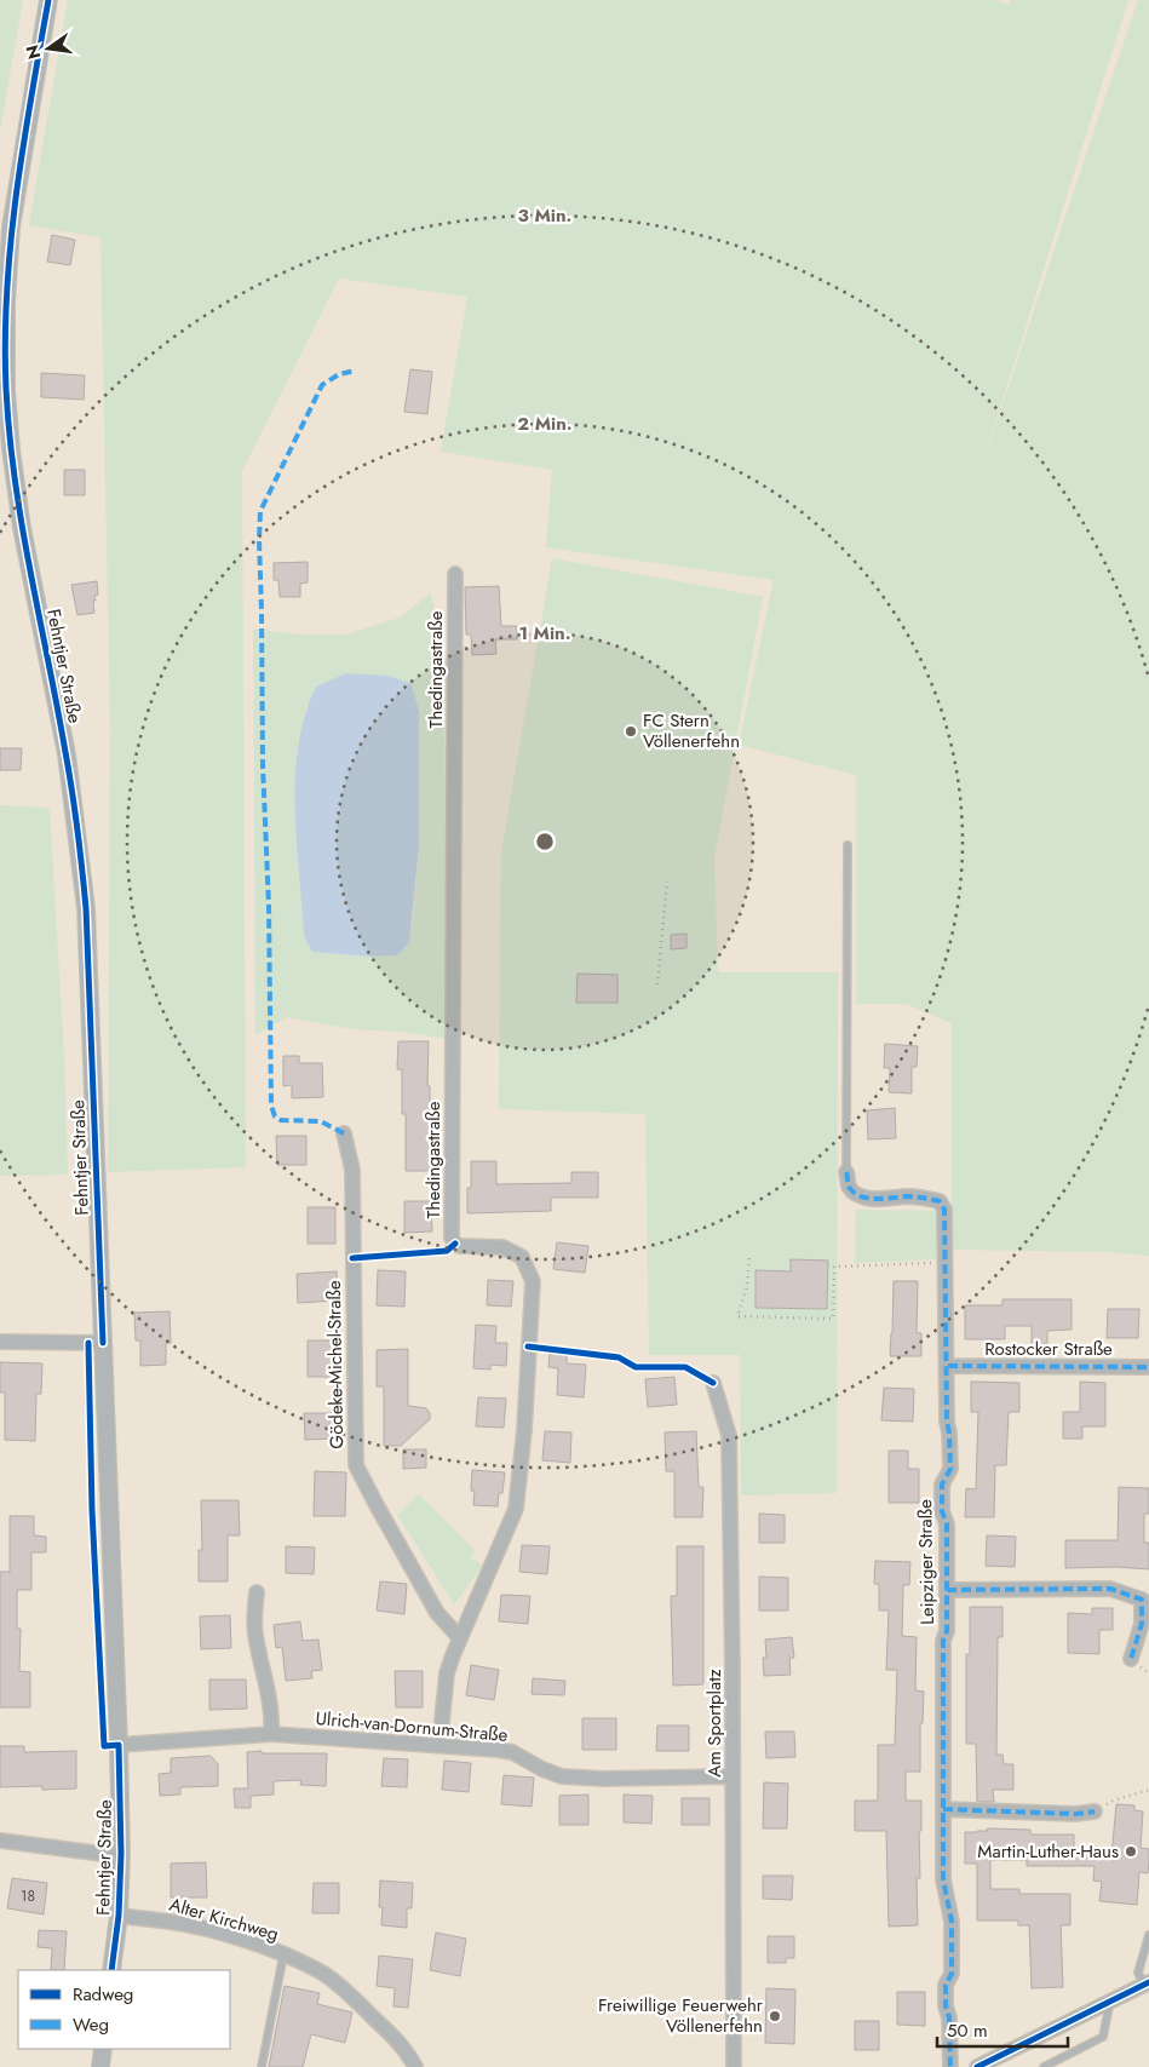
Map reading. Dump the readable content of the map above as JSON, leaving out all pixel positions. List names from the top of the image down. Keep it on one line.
{"streets":{"street":["Fehntjer Straße","Thedingastraße","Rostocker Straße","Gödeke-Michel-Straße","Leipziger Straße","Am Sportplatz","Ulrich-van-Dornum-Straße","Alter Kirchweg"]},"crossings":[["Fehntjer Straße","Ulrich-van-Dornum-Straße"],["Fehntjer Straße","Alter Kirchweg"],["Thedingastraße","Gödeke-Michel-Straße"],["Thedingastraße","Ulrich-van-Dornum-Straße"],["Rostocker Straße","Leipziger Straße"],["Am Sportplatz","Ulrich-van-Dornum-Straße"]],"places":["FC Stern Völlenerfehn","Martin-Luther-Haus","Freiwillige Feuerwehr Völlenerfehn"],"house_numbers":["18"],"legend":["Radweg","Weg"],"scale_bar":"50 m","north":"left","rings":["3 Min.","2 Min.","1 Min."]}
